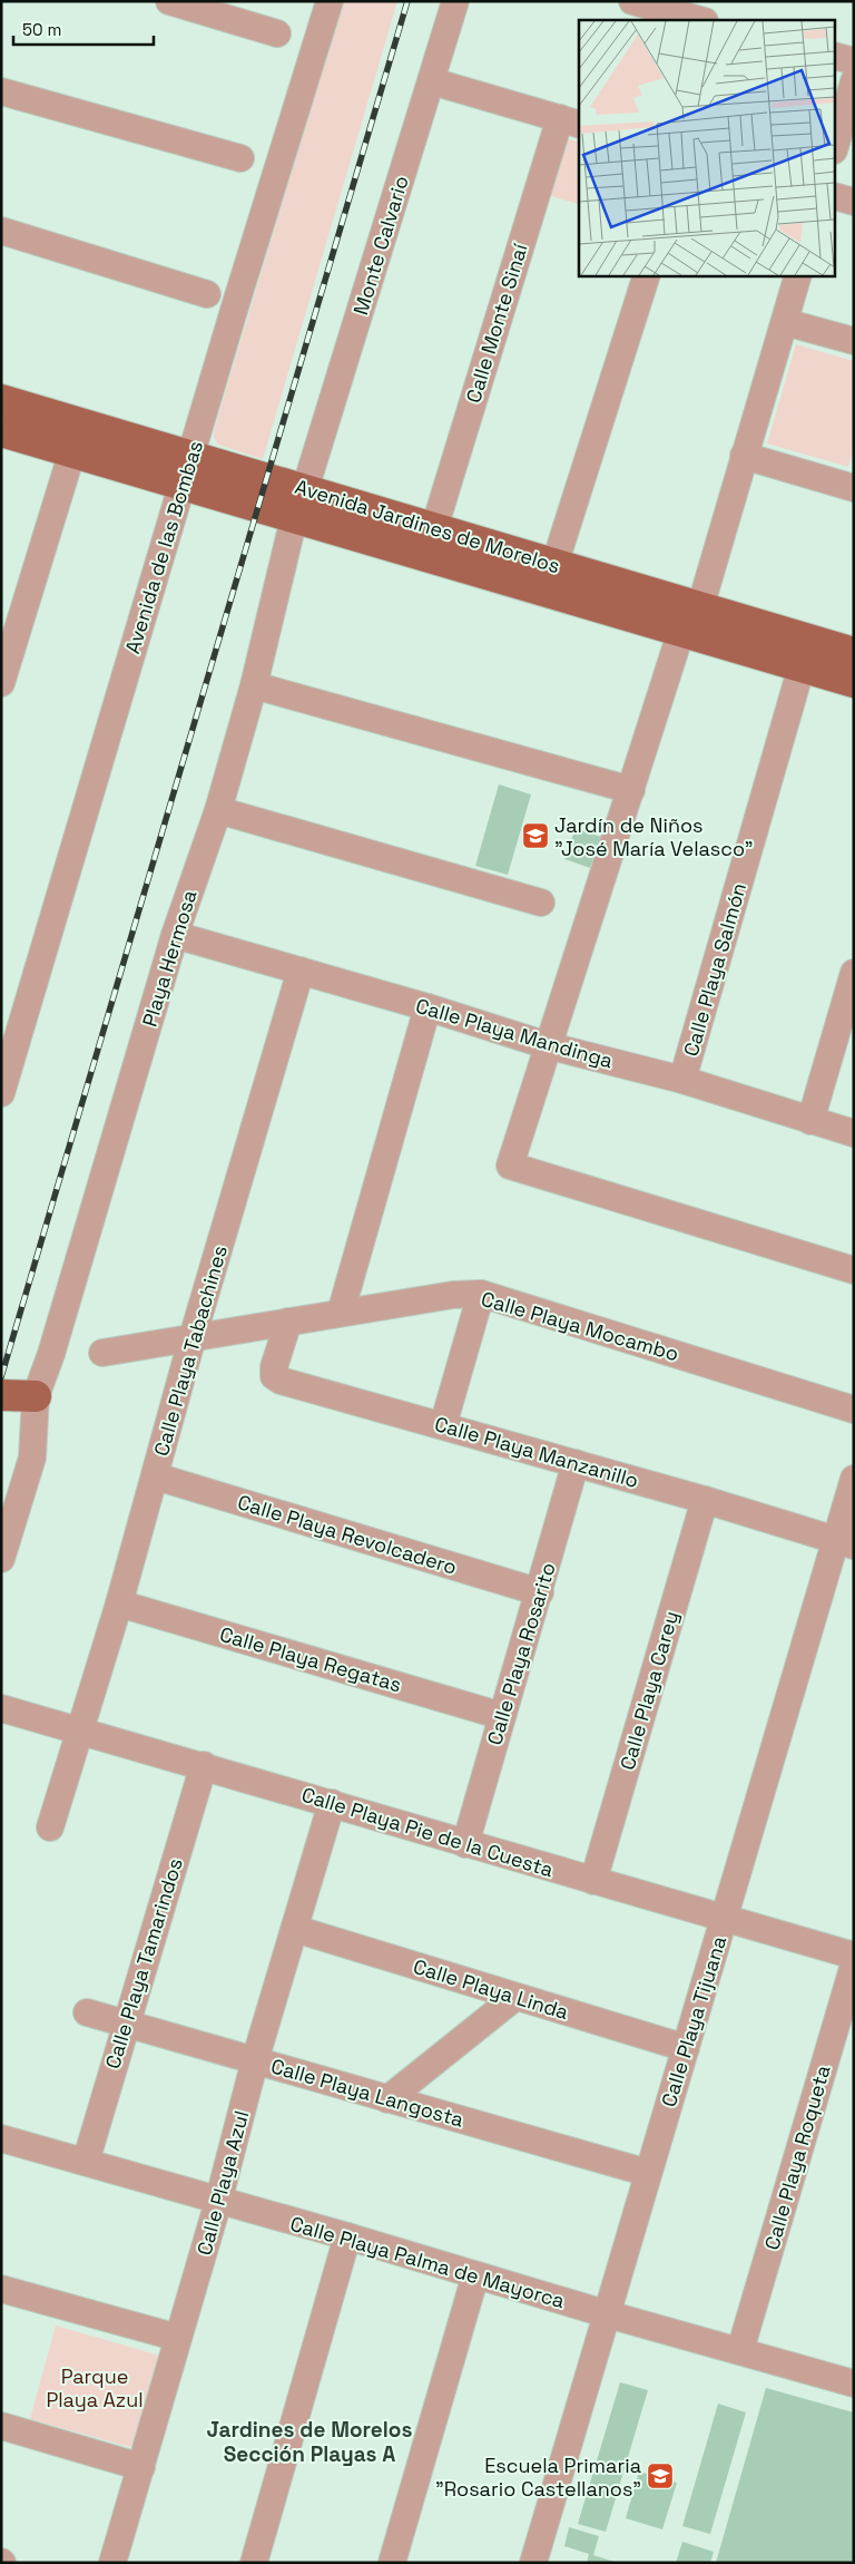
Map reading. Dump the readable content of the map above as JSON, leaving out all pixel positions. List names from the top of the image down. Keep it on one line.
{"streets":{"main road":["Avenida Jardines de Morelos"],"street":["Monte Calvario","Calle Monte Sinaí","Avenida de las Bombas","Playa Hermosa","Calle Playa Salmón","Calle Playa Mandinga","Calle Playa Mocambo","Calle Playa Tabachines","Calle Playa Manzanillo","Calle Playa Revolcadero","Calle Playa Rosarito","Calle Playa Regatas","Calle Playa Carey","Calle Playa Pie de la Cuesta","Calle Playa Tamarindos","Calle Playa Linda","Calle Playa Tijuana","Calle Playa Langosta","Calle Playa Roqueta","Calle Playa Azul","Calle Playa Palma de Mayorca"]},"crossings":[["Monte Calvario","Avenida Jardines de Morelos"],["Calle Monte Sinaí","Avenida Jardines de Morelos"],["Avenida Jardines de Morelos","Avenida de las Bombas"],["Avenida Jardines de Morelos","Playa Hermosa"],["Avenida Jardines de Morelos","Calle Playa Salmón"],["Playa Hermosa","Calle Playa Mandinga"],["Calle Playa Salmón","Calle Playa Mandinga"],["Calle Playa Mandinga","Calle Playa Tabachines"],["Calle Playa Mocambo","Calle Playa Tabachines"],["Calle Playa Mocambo","Calle Playa Manzanillo"],["Calle Playa Tabachines","Calle Playa Revolcadero"],["Calle Playa Tabachines","Calle Playa Regatas"],["Calle Playa Tabachines","Calle Playa Pie de la Cuesta"],["Calle Playa Manzanillo","Calle Playa Rosarito"],["Calle Playa Manzanillo","Calle Playa Carey"],["Calle Playa Manzanillo","Calle Playa Tijuana"],["Calle Playa Revolcadero","Calle Playa Rosarito"],["Calle Playa Rosarito","Calle Playa Regatas"],["Calle Playa Rosarito","Calle Playa Pie de la Cuesta"],["Calle Playa Carey","Calle Playa Pie de la Cuesta"],["Calle Playa Pie de la Cuesta","Calle Playa Tamarindos"],["Calle Playa Pie de la Cuesta","Calle Playa Tijuana"],["Calle Playa Pie de la Cuesta","Calle Playa Azul"],["Calle Playa Tamarindos","Calle Playa Langosta"],["Calle Playa Tamarindos","Calle Playa Palma de Mayorca"],["Calle Playa Linda","Calle Playa Tijuana"],["Calle Playa Linda","Calle Playa Azul"],["Calle Playa Tijuana","Calle Playa Langosta"],["Calle Playa Tijuana","Calle Playa Palma de Mayorca"],["Calle Playa Langosta","Calle Playa Azul"],["Calle Playa Roqueta","Calle Playa Palma de Mayorca"],["Calle Playa Azul","Calle Playa Palma de Mayorca"]],"districts":["Jardines de Morelos Sección Playas A"],"parks":["Parque Playa Azul"],"places":{"school or university":["Jardín de Niños \"José María Velasco\"","Escuela Primaria \"Rosario Castellanos\""]},"scale_bar":"50 m"}
